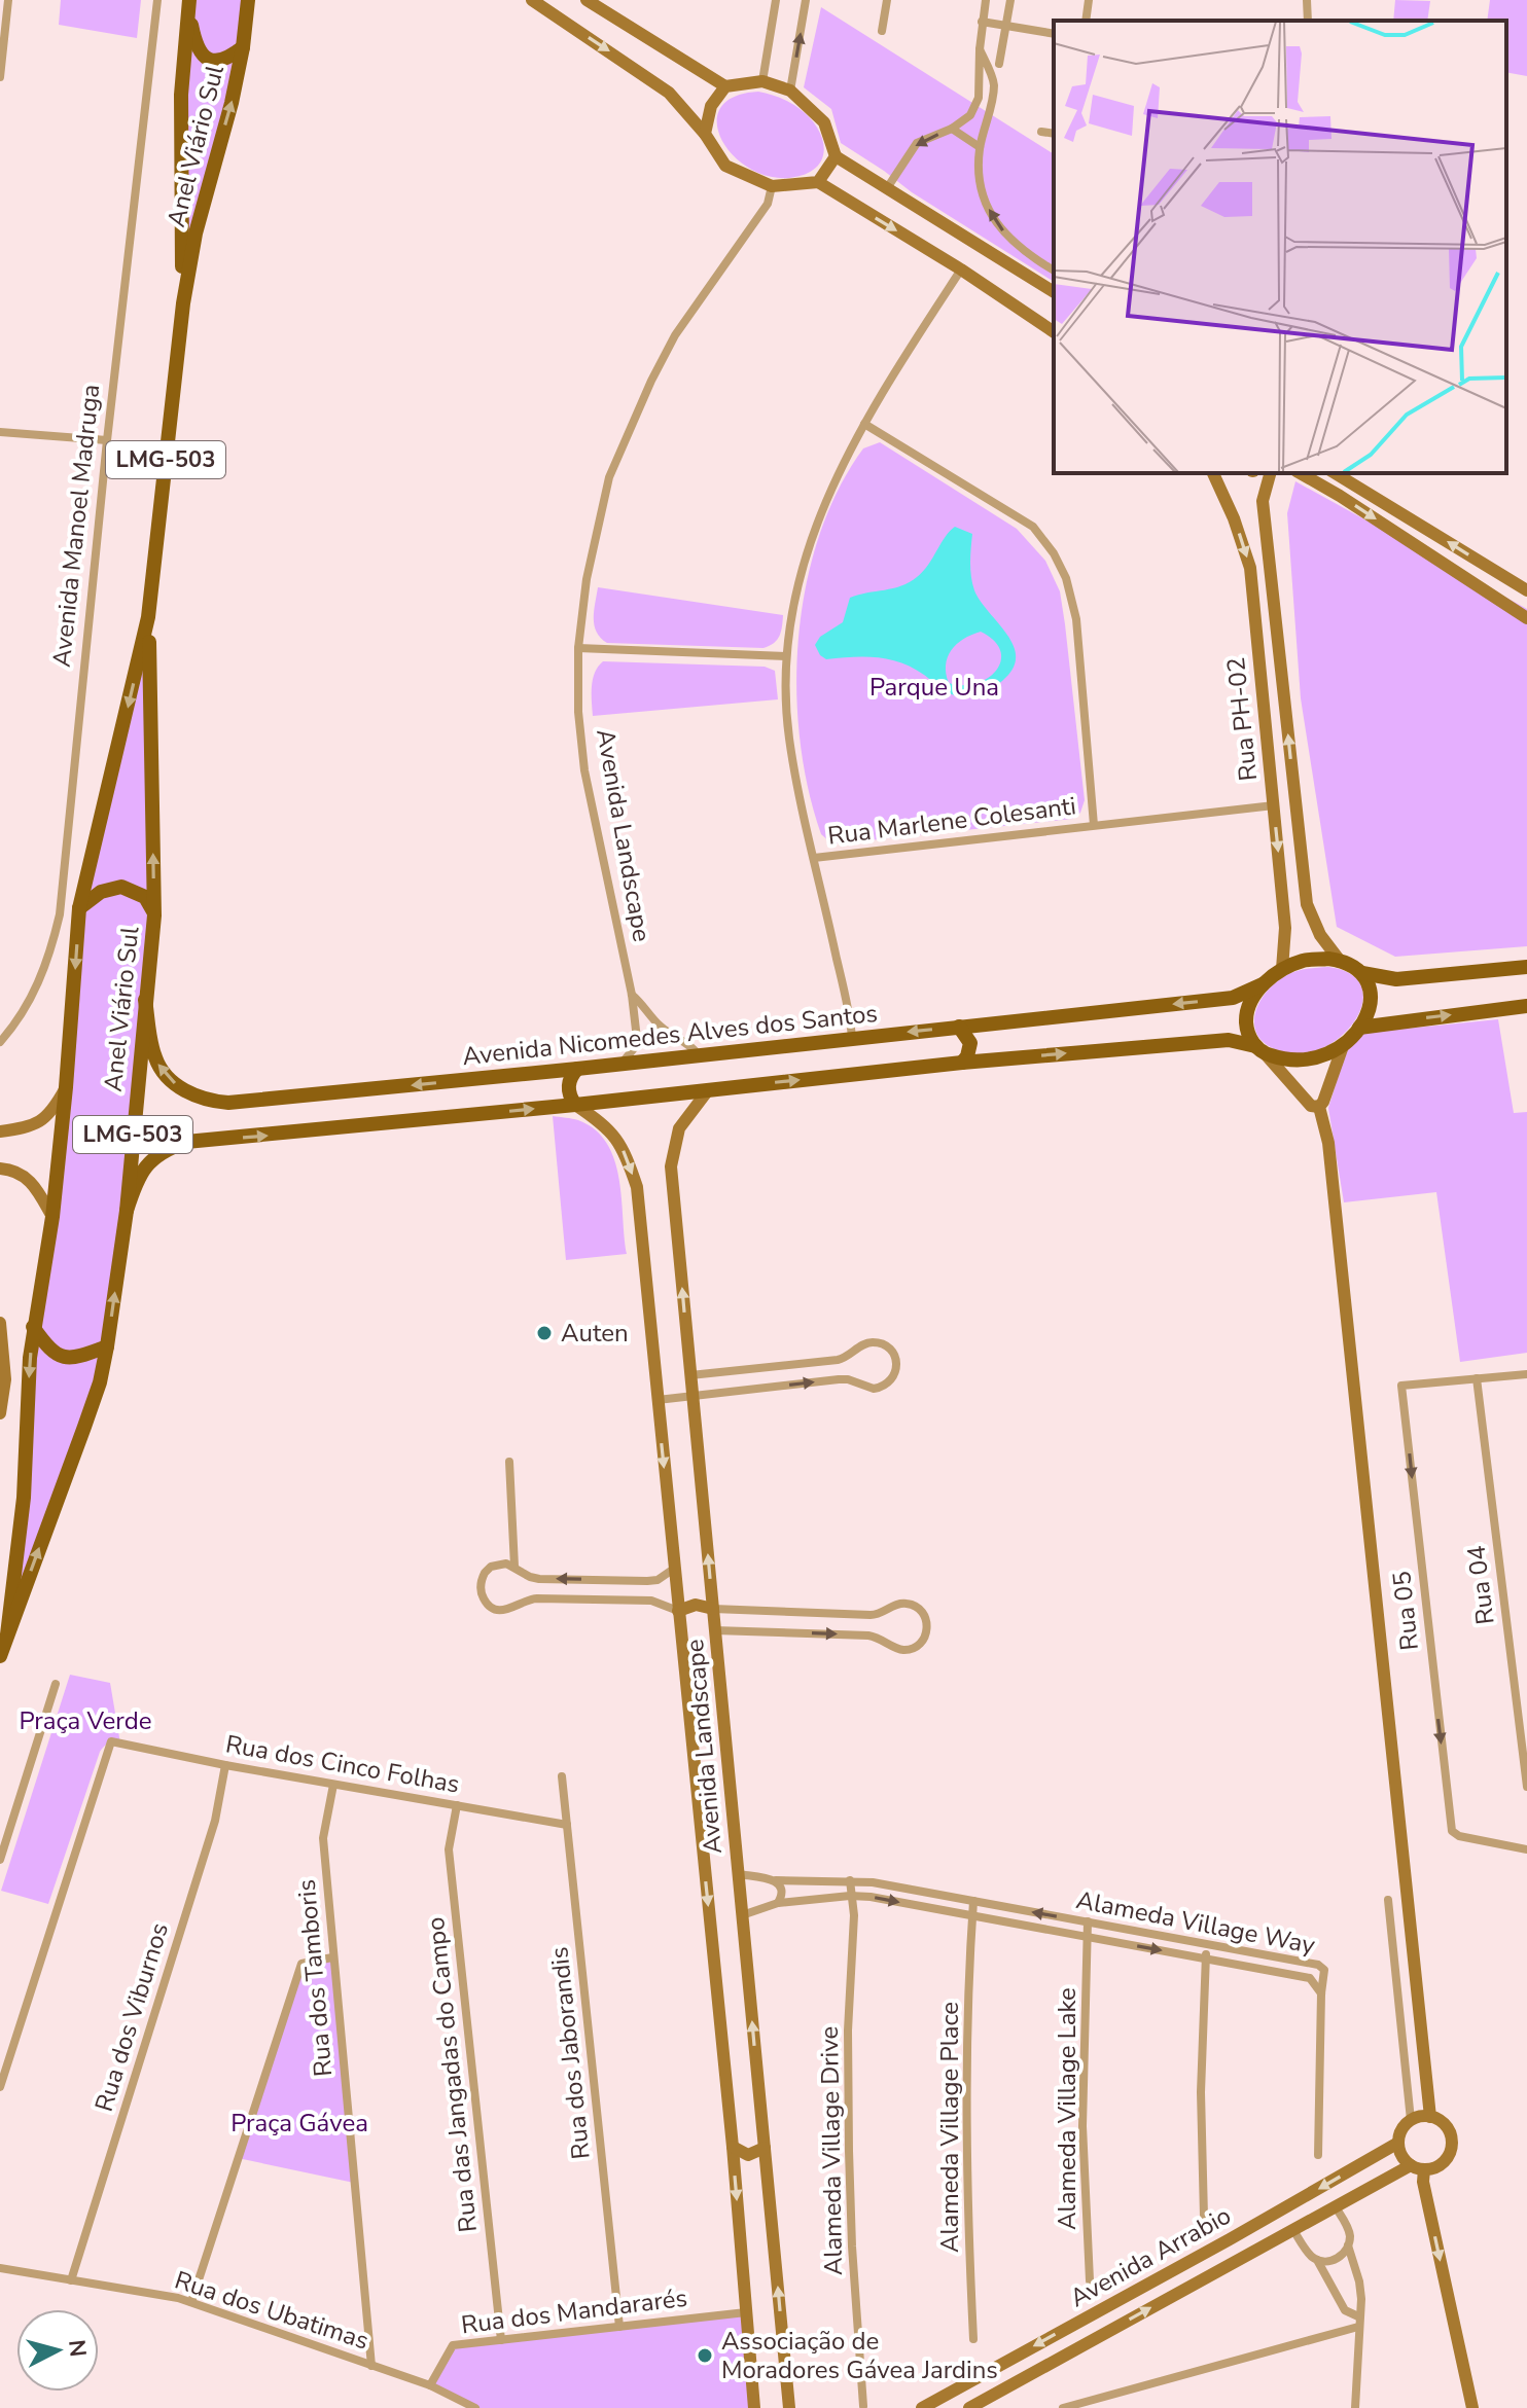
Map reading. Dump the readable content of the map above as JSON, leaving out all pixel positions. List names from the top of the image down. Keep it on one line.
{"streets":{"main road":["Anel Viário Sul","LMG-503","Avenida Nicomedes Alves dos Santos"],"street":["Avenida Manoel Madruga","Rua PH-02","Rua Marlene Colesanti","Avenida Landscape","Rua 04","Rua 05","Rua dos Cinco Folhas","Alameda Village Way","Rua dos Tamboris","Rua dos Viburnos","Rua dos Jaborandis","Rua das Jangadas do Campo","Alameda Village Lake","Alameda Village Place","Alameda Village Drive","Avenida Arrabio","Rua dos Ubatimas","Rua dos Mandararés"]},"crossings":[["Anel Viário Sul","Avenida Nicomedes Alves dos Santos"],["Rua PH-02","Rua Marlene Colesanti"],["Rua PH-02","Avenida Nicomedes Alves dos Santos"],["Avenida Landscape","Avenida Nicomedes Alves dos Santos"],["Avenida Landscape","Alameda Village Way"],["Avenida Landscape","Rua dos Mandararés"],["Rua 04","Rua 05"],["Rua dos Cinco Folhas","Rua dos Tamboris"],["Rua dos Cinco Folhas","Rua dos Viburnos"],["Rua dos Cinco Folhas","Rua dos Jaborandis"],["Rua dos Cinco Folhas","Rua das Jangadas do Campo"],["Alameda Village Way","Alameda Village Lake"],["Alameda Village Way","Alameda Village Place"],["Alameda Village Way","Alameda Village Drive"],["Rua dos Tamboris","Rua dos Ubatimas"],["Rua dos Viburnos","Rua dos Ubatimas"],["Rua dos Jaborandis","Rua dos Mandararés"],["Rua das Jangadas do Campo","Rua dos Mandararés"],["Rua dos Ubatimas","Rua dos Mandararés"]],"parks":["Parque Una","Praça Verde","Praça Gávea"],"places":["Auten","Associação de Moradores Gávea Jardins"],"north":"right"}
